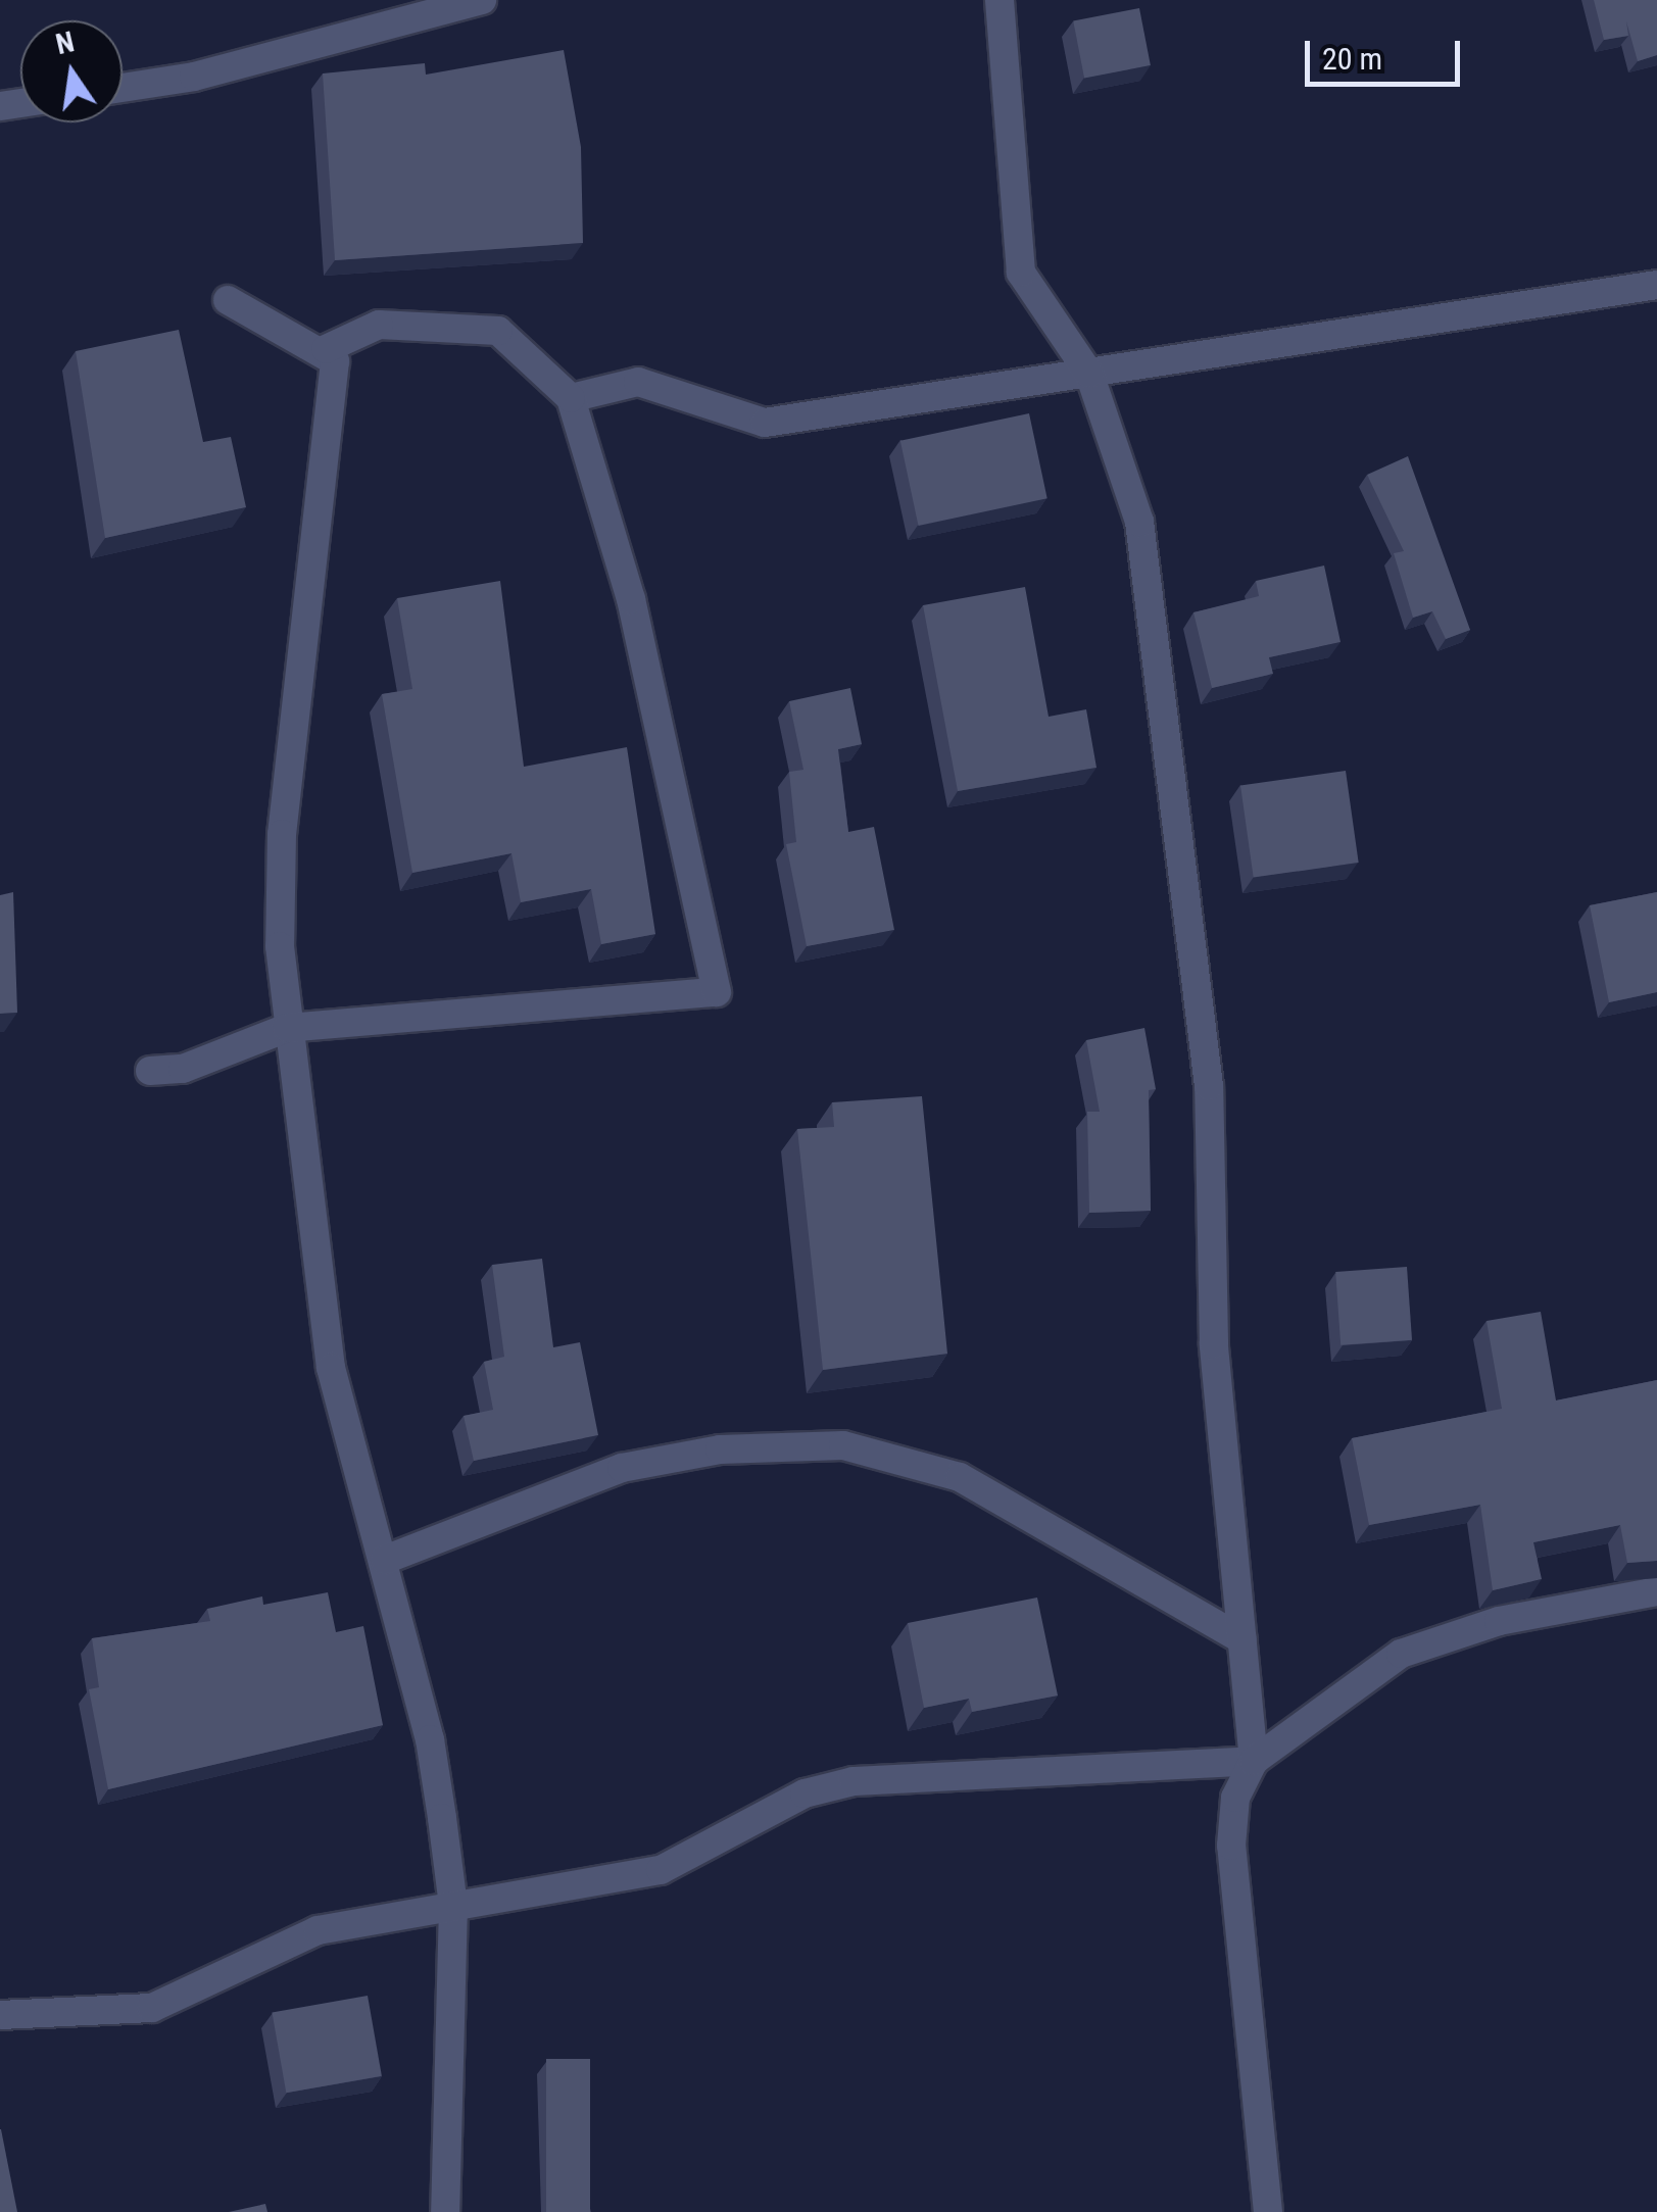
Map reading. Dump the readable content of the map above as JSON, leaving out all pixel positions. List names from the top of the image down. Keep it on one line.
{"scale_bar":"20 m","north":"top"}
